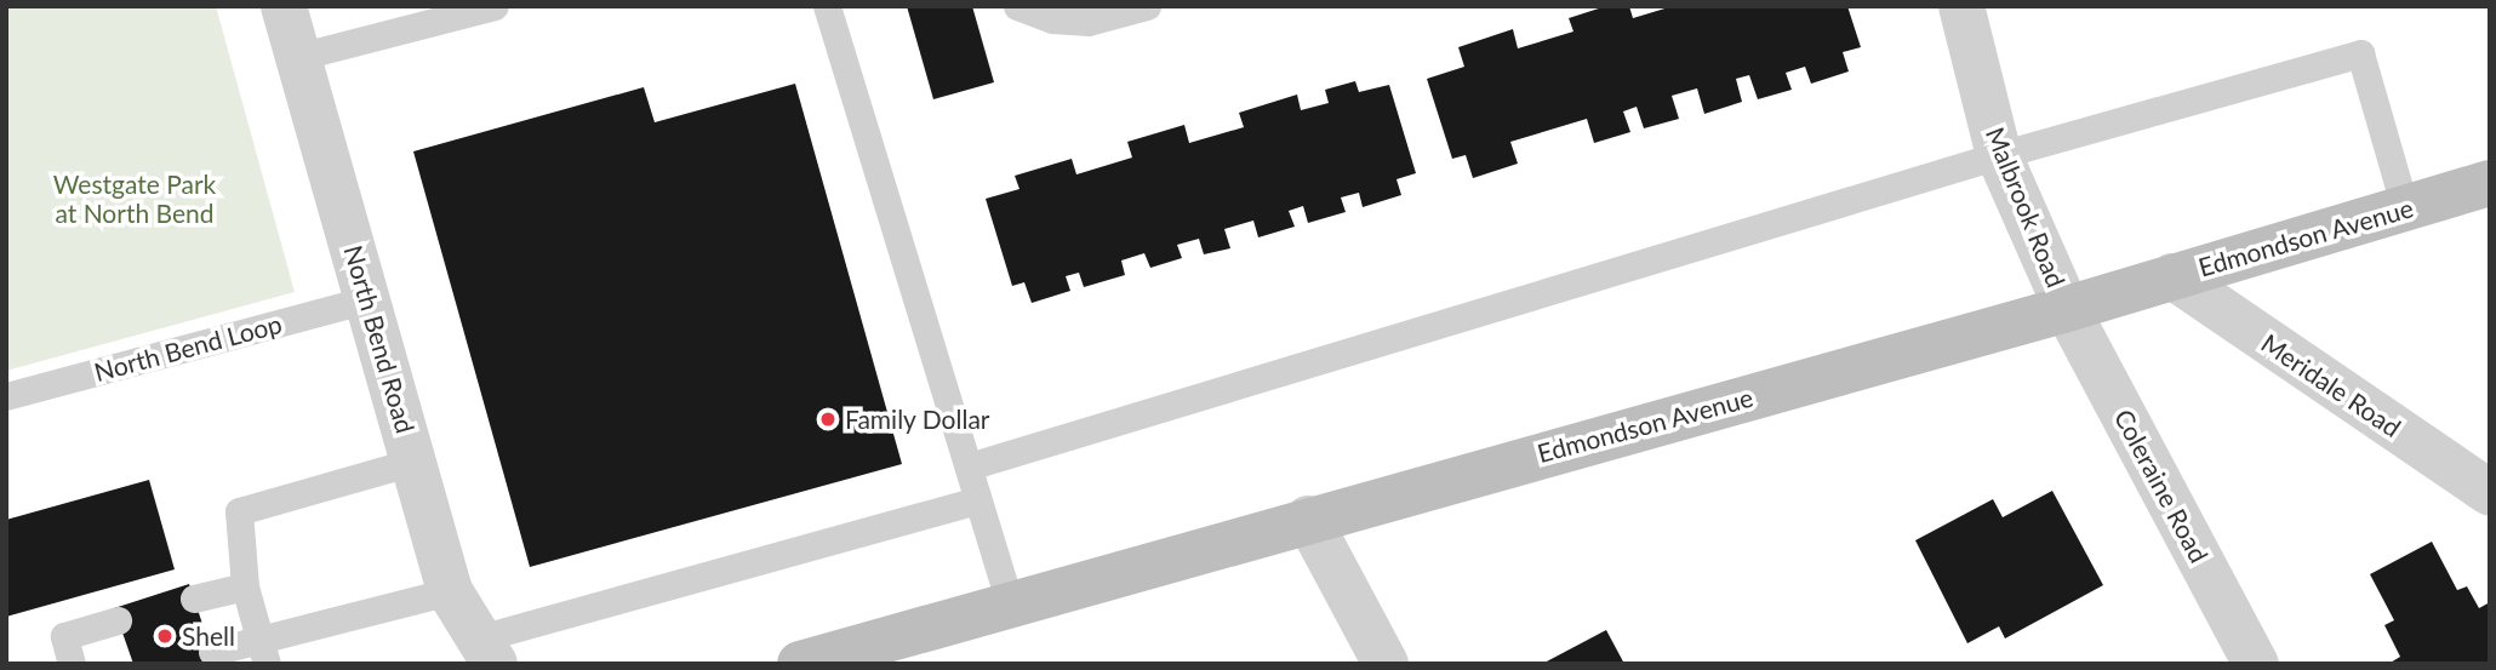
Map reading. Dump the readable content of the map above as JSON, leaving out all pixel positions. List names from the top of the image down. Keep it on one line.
{"streets":{"main road":["Edmondson Avenue"],"street":["Malbrook Road","North Bend Road","Meridale Road","Coleraine Road"],"lane":["North Bend Loop"]},"crossings":[["Malbrook Road","Edmondson Avenue"],["Malbrook Road","Coleraine Road"],["Edmondson Avenue","Meridale Road"],["Edmondson Avenue","Coleraine Road"],["North Bend Road","North Bend Loop"]],"parks":["Westgate Park at North Bend"],"places":["Family Dollar","Shell"]}
